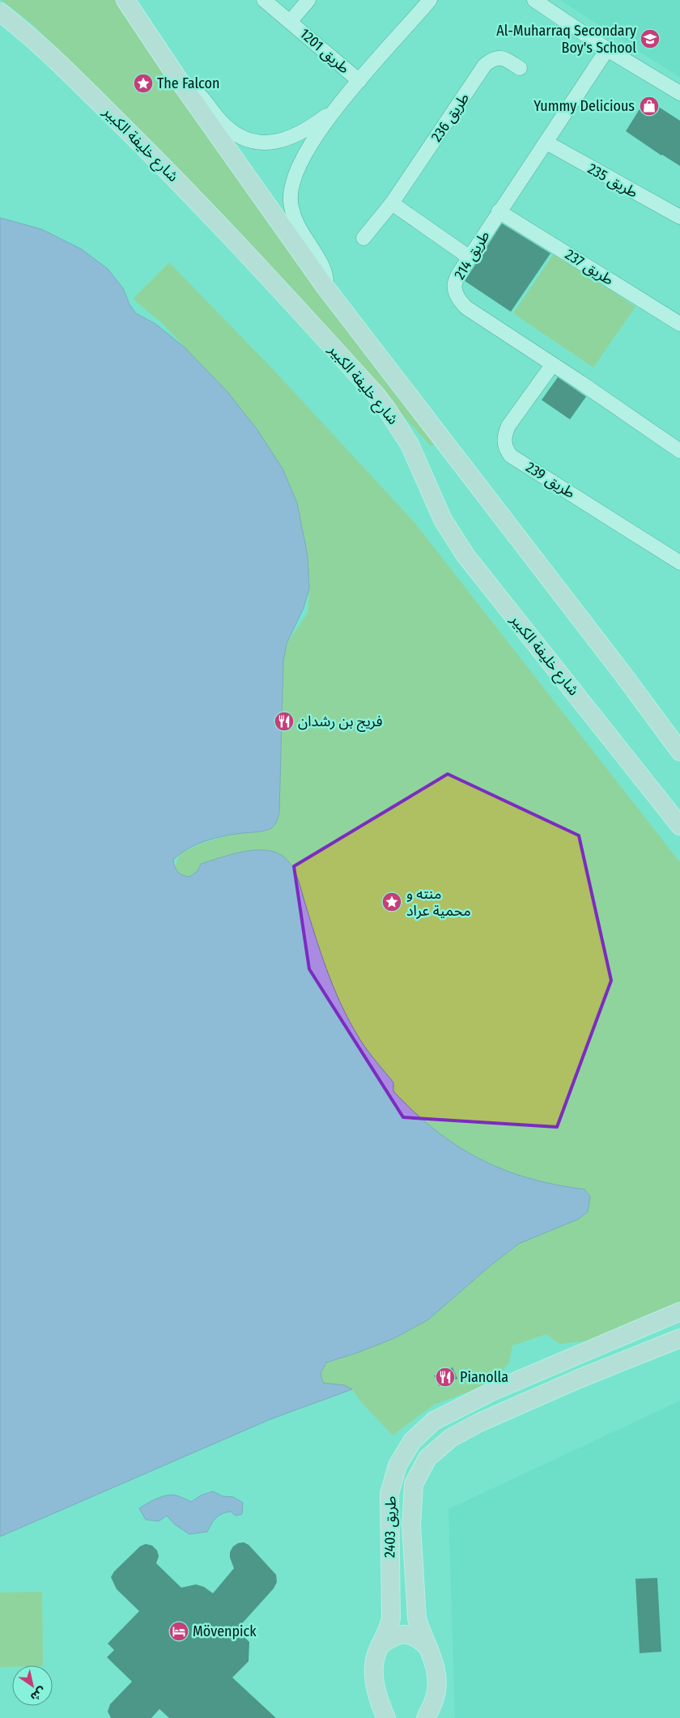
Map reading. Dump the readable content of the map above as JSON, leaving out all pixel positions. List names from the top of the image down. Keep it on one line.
{"streets":{"main road":["شارع خليفة الكبير","طريق 2403"],"street":["طريق 1201","طريق 236","طريق 235","طريق 214","طريق 237","طريق 239"]},"crossings":[["طريق 235","طريق 214"],["طريق 214","طريق 237"],["طريق 214","طريق 239"]],"places":{"school or university":["Al-Muharraq Secondary Boy's School"],"place":["The Falcon","منته و محمية عراد"],"shop":["Yummy Delicious"],"restaurant":["فريج بن رشدان","Pianolla"],"hotel":["Mövenpick"]},"north":"bottom right"}
